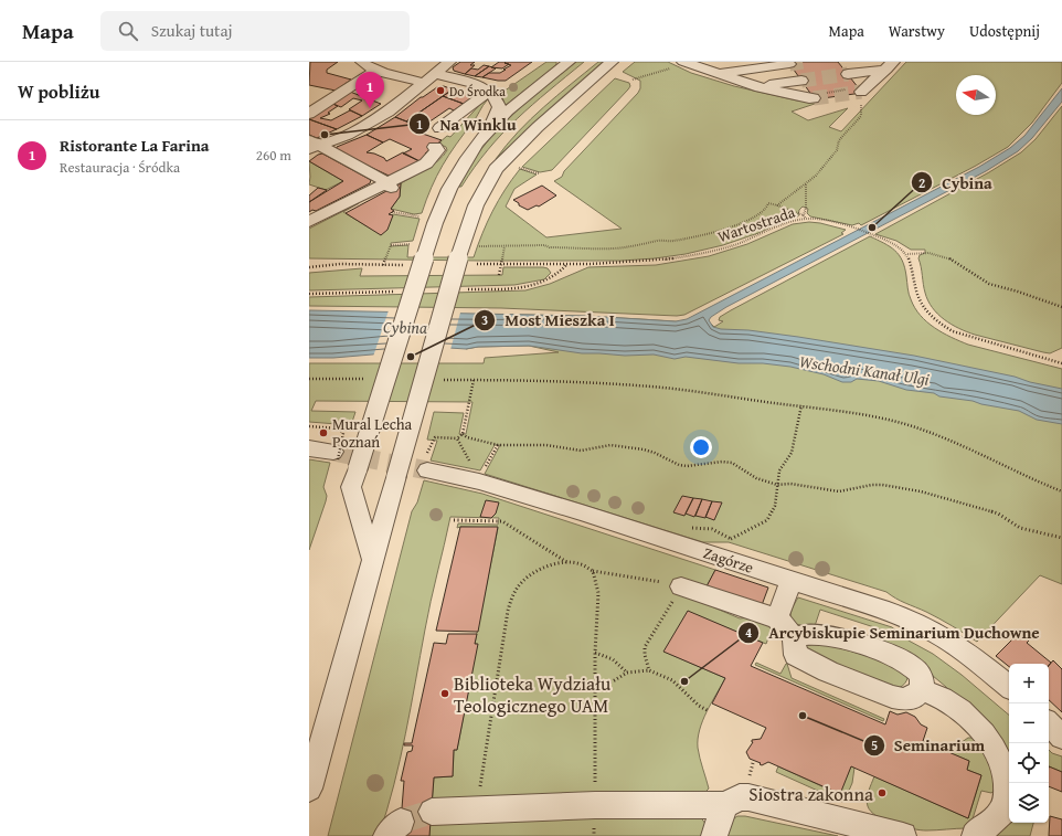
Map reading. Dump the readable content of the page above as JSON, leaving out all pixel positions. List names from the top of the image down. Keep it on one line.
{"streets":{"street":["Zagórze"],"path":["Wartostrada"]},"water":["Cybina","Wschodni Kanał Ulgi"],"places":["Do Środka","Na Winklu","Cybina","Most Mieszka I","Mural Lecha Poznań","Arcybiskupie Seminarium Duchowne","Biblioteka Wydziału Teologicznego UAM","Seminarium","Siostra zakonna"],"north":"left","page":{"header":"Mapa","search":"Szukaj tutaj","nav":["Mapa","Warstwy","Udostępnij"],"heading":"W pobliżu","pins":"1","list":[{"mark":"1","name":"Ristorante La Farina","note":"Restauracja · Śródka","value":"260 m"}],"map_buttons":["+","−"]}}
